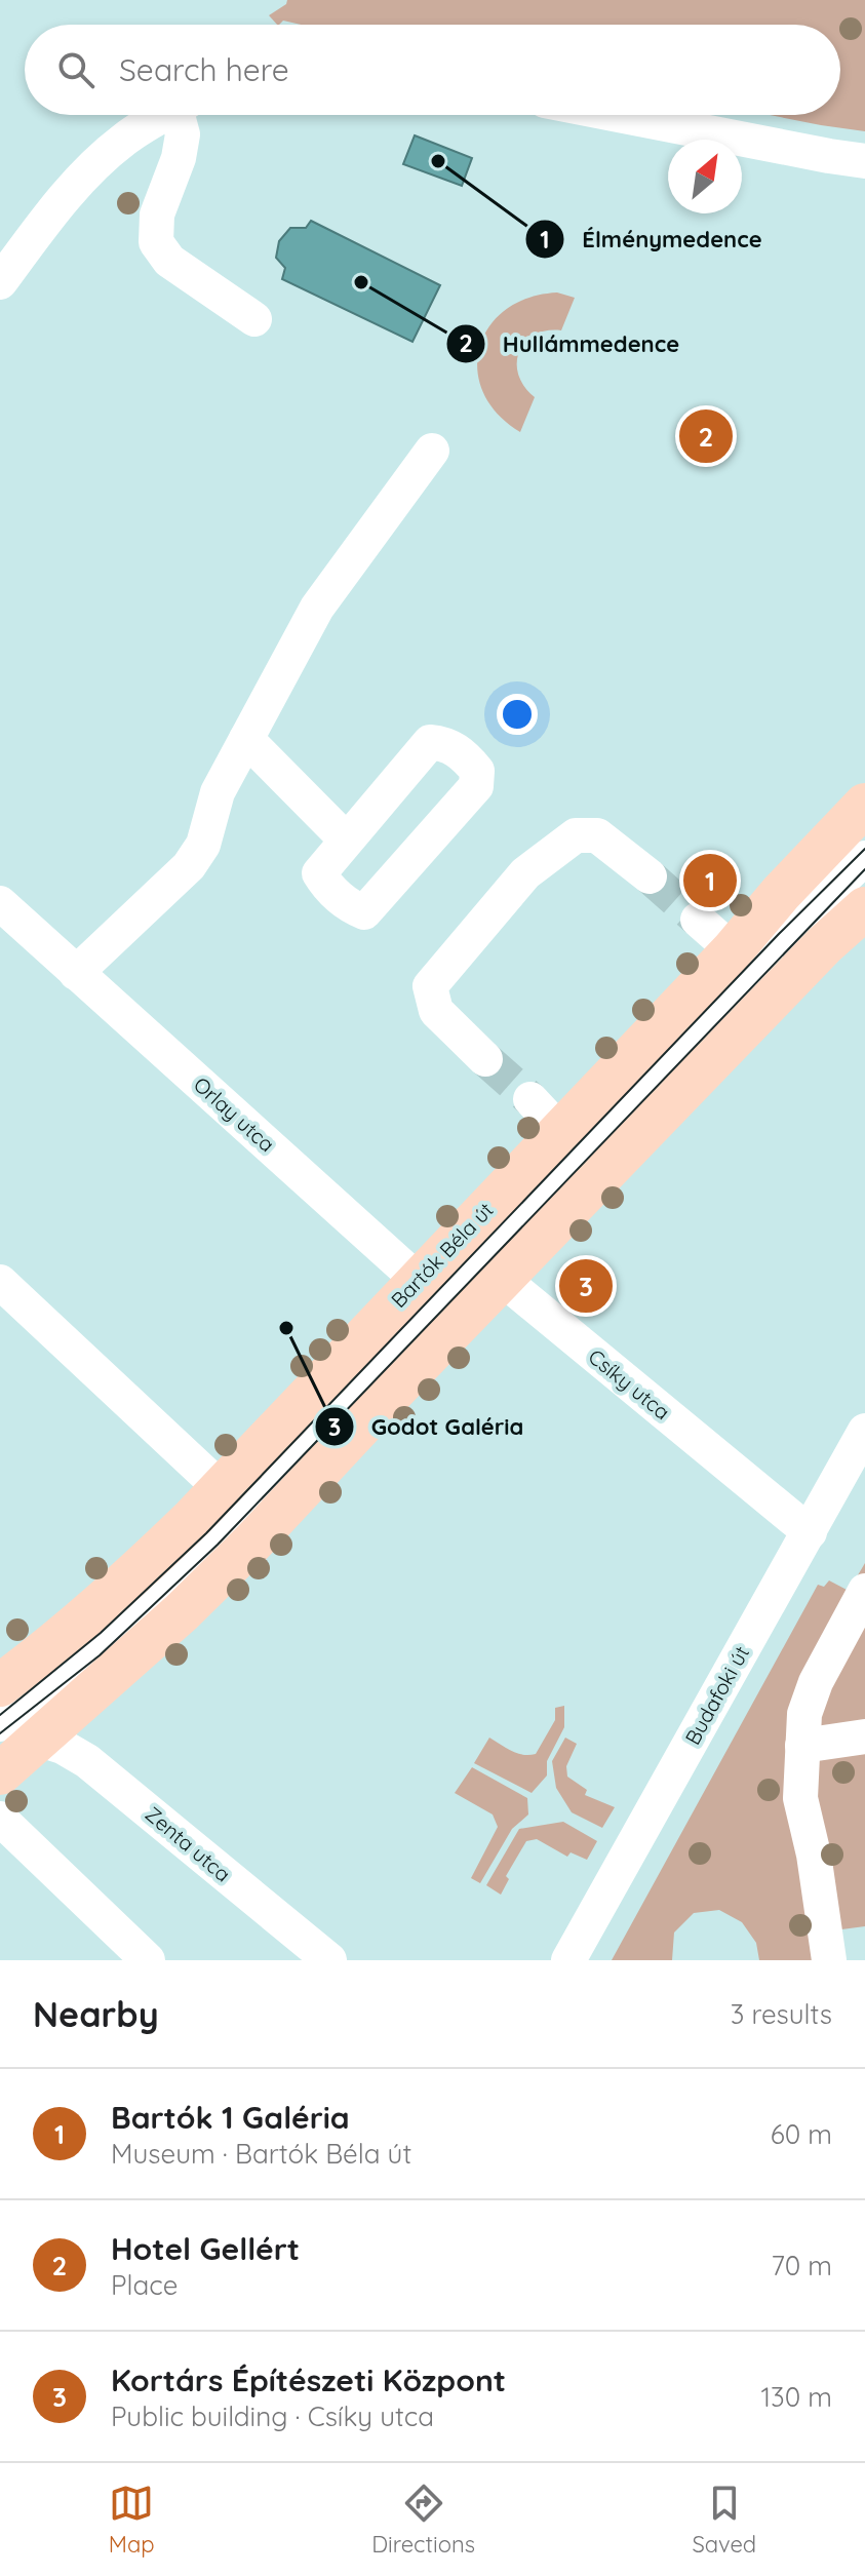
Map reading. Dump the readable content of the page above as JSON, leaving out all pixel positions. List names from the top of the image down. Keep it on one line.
{"streets":{"main road":["Bartók Béla út"],"street":["Orlay utca","Csíky utca","Budafoki út","Zenta utca"]},"crossings":[["Orlay utca","Bartók Béla út"],["Orlay utca","Csíky utca"],["Bartók Béla út","Csíky utca"],["Bartók Béla út","Zenta utca"],["Csíky utca","Budafoki út"]],"places":["Élménymedence","Hullámmedence","Godot Galéria"],"north":"top right","page":{"search":"Search here","pins":["2","1","3"],"heading":["Nearby","3 results"],"list":[{"mark":"1","name":"Bartók 1 Galéria","note":"Museum · Bartók Béla út","value":"60 m"},{"mark":"2","name":"Hotel Gellért","note":"Place","value":"70 m"},{"mark":"3","name":"Kortárs Építészeti Központ","note":"Public building · Csíky utca","value":"130 m"}],"nav":["Map","Directions","Saved"]}}
